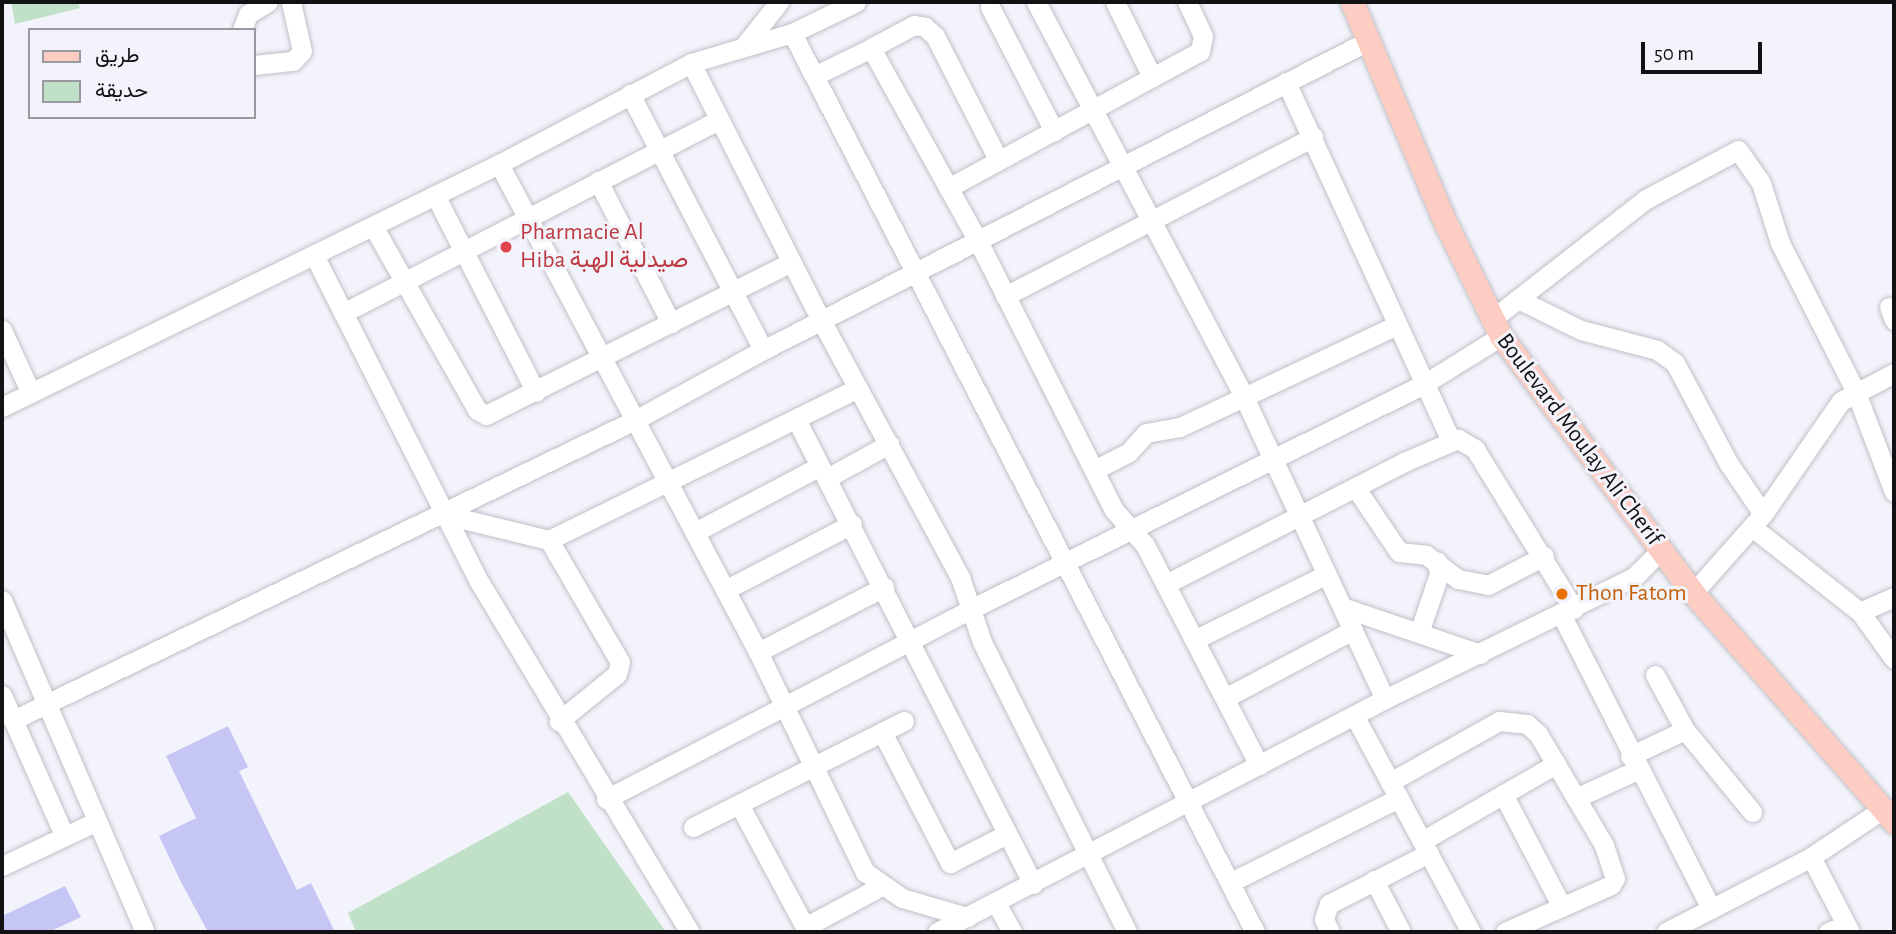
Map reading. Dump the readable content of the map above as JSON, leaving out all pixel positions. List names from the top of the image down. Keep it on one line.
{"streets":{"main road":["Boulevard Moulay Ali Cherif"]},"places":["Pharmacie Al Hiba صيدلية الهبة","Thon Fatom"],"legend":["طريق","حديقة"],"scale_bar":"50 m"}
